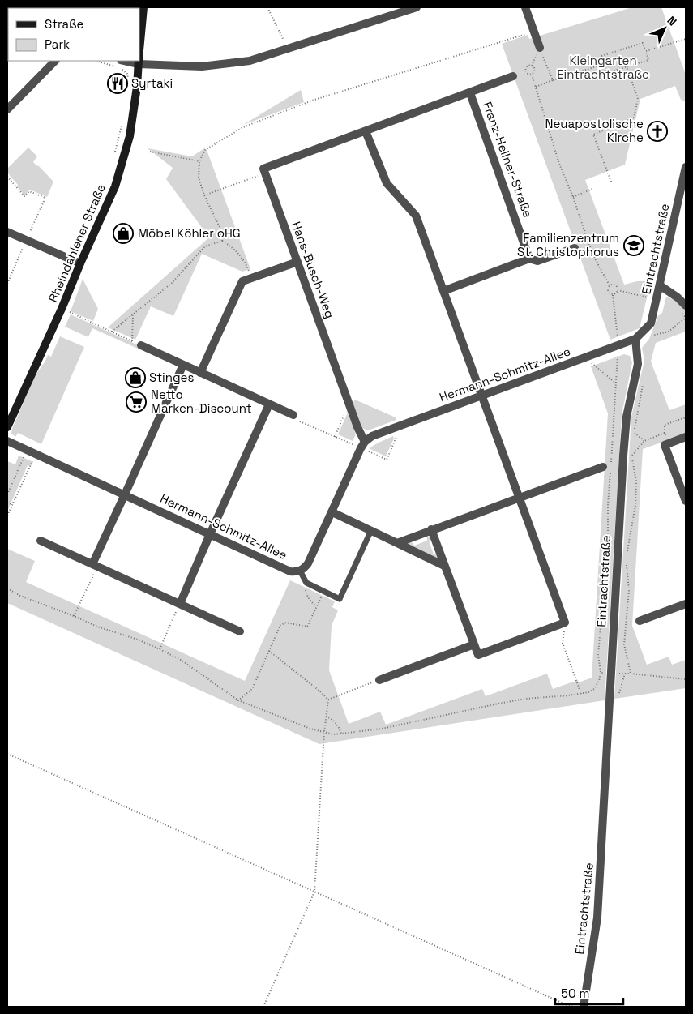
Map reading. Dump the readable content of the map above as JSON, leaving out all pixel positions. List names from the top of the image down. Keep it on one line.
{"streets":{"main road":["Rheindahlener Straße"],"street":["Franz-Hellner-Straße","Eintrachtstraße","Hans-Busch-Weg","Hermann-Schmitz-Allee"]},"crossings":[["Franz-Hellner-Straße","Hans-Busch-Weg"],["Eintrachtstraße","Hermann-Schmitz-Allee"],["Hans-Busch-Weg","Hermann-Schmitz-Allee"]],"parks":["Kleingarten Eintrachtstraße"],"places":{"restaurant":["Syrtaki"],"church":["Neuapostolische Kirche"],"shop":["Möbel Köhler oHG","Stinges"],"school or university":["Familienzentrum St. Christophorus"],"supermarket":["Netto Marken-Discount"]},"legend":["Straße","Park"],"scale_bar":"50 m","north":"top right"}
